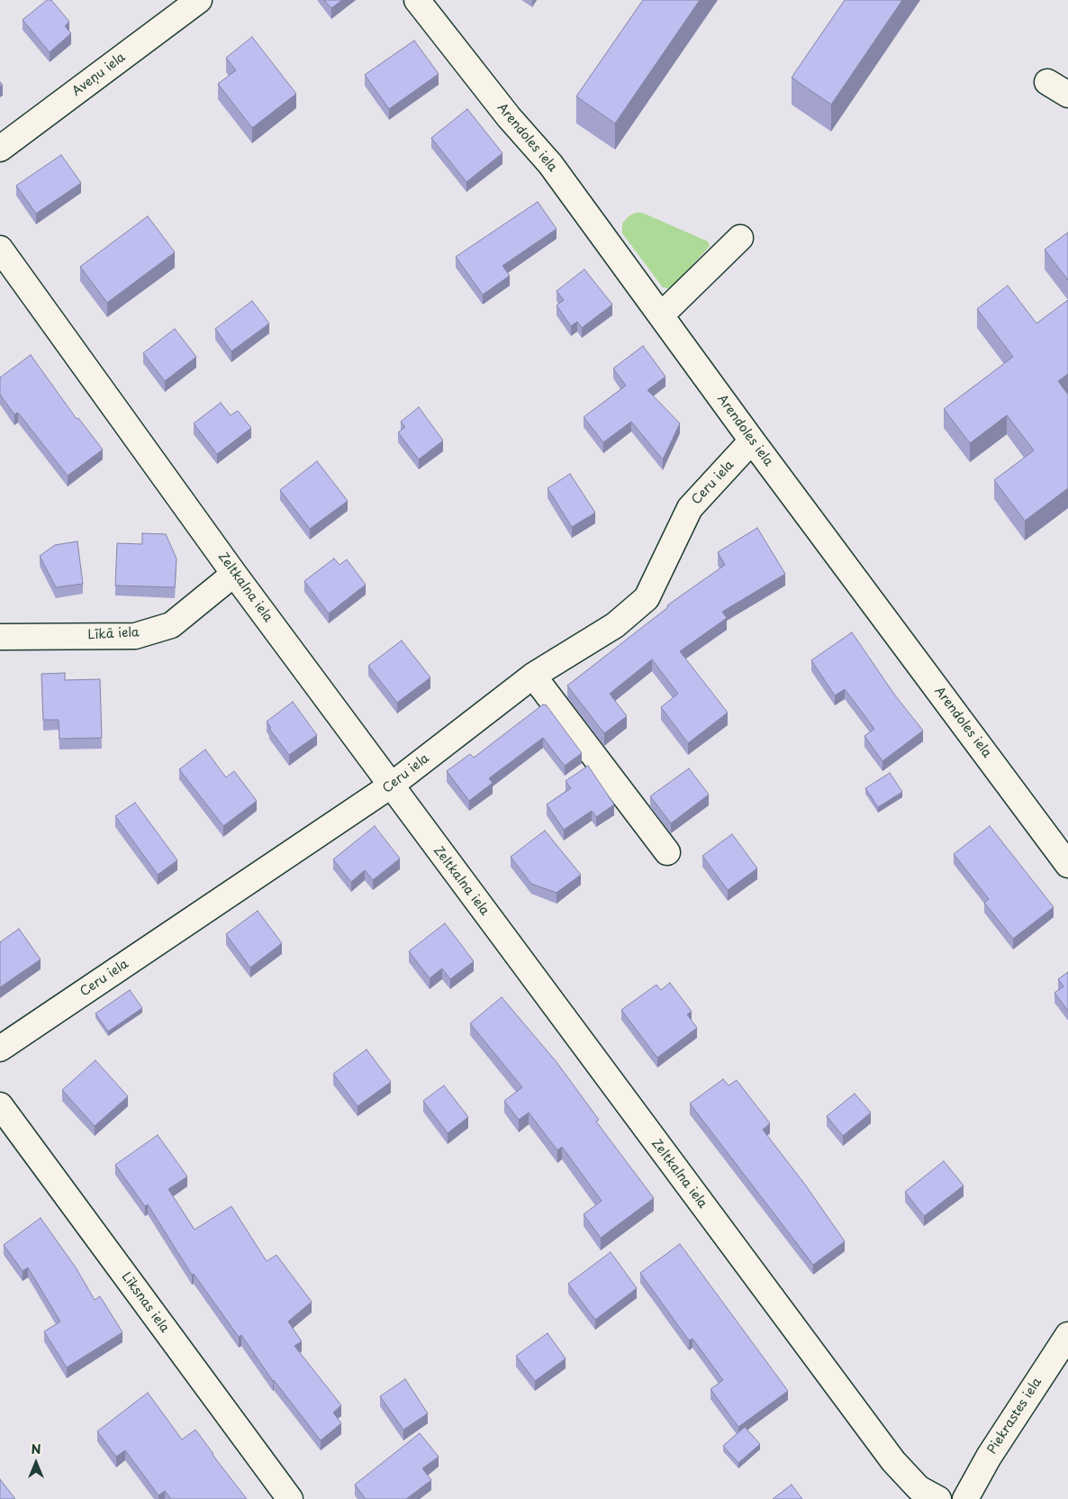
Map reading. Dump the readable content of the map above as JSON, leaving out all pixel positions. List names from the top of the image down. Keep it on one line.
{"streets":{"street":["Aveņu iela","Arendoles iela","Ceru iela","Zeltkalna iela","Līkā iela","Līksnas iela","Piekrastes iela"]},"crossings":[["Arendoles iela","Ceru iela"],["Ceru iela","Zeltkalna iela"],["Zeltkalna iela","Līkā iela"]],"north":"top"}
